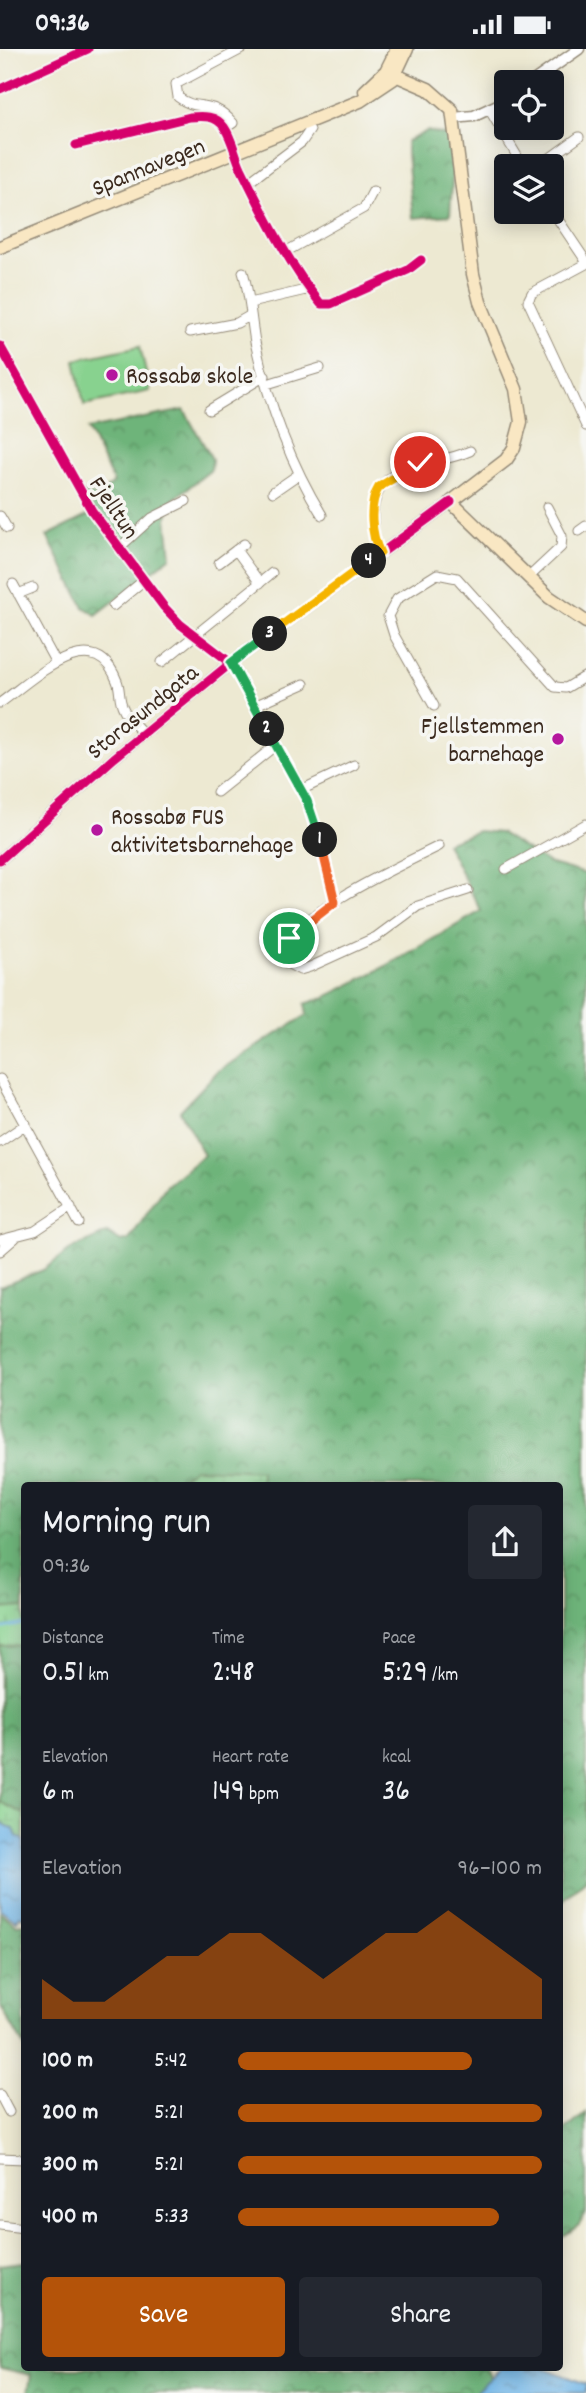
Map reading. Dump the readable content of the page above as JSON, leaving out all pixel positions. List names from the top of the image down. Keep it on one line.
{"streets":{"main road":["Spannavegen","Storasundgata"],"street":["Fjelltun"]},"crossings":[["Fjelltun","Storasundgata"]],"places":["Rossabø skole","Fjellstemmen barnehage","Rossabø FUS aktivitetsbarnehage"],"page":{"status":"09:36","pins":["4","3","2","1"],"heading":["Morning run","09:36"],"stats":[["Distance","0.51 km"],["Time","2:48"],["Pace","5:29 /km"],["Elevation","6 m"],["Heart rate","149 bpm"],["kcal","36"]],"chart":["Elevation","96–100 m"],"list":[{"name":"100 m","note":"5:42"},{"name":"200 m","note":"5:21"},{"name":"300 m","note":"5:21"},{"name":"400 m","note":"5:33"}],"buttons":["Save","Share"]}}
